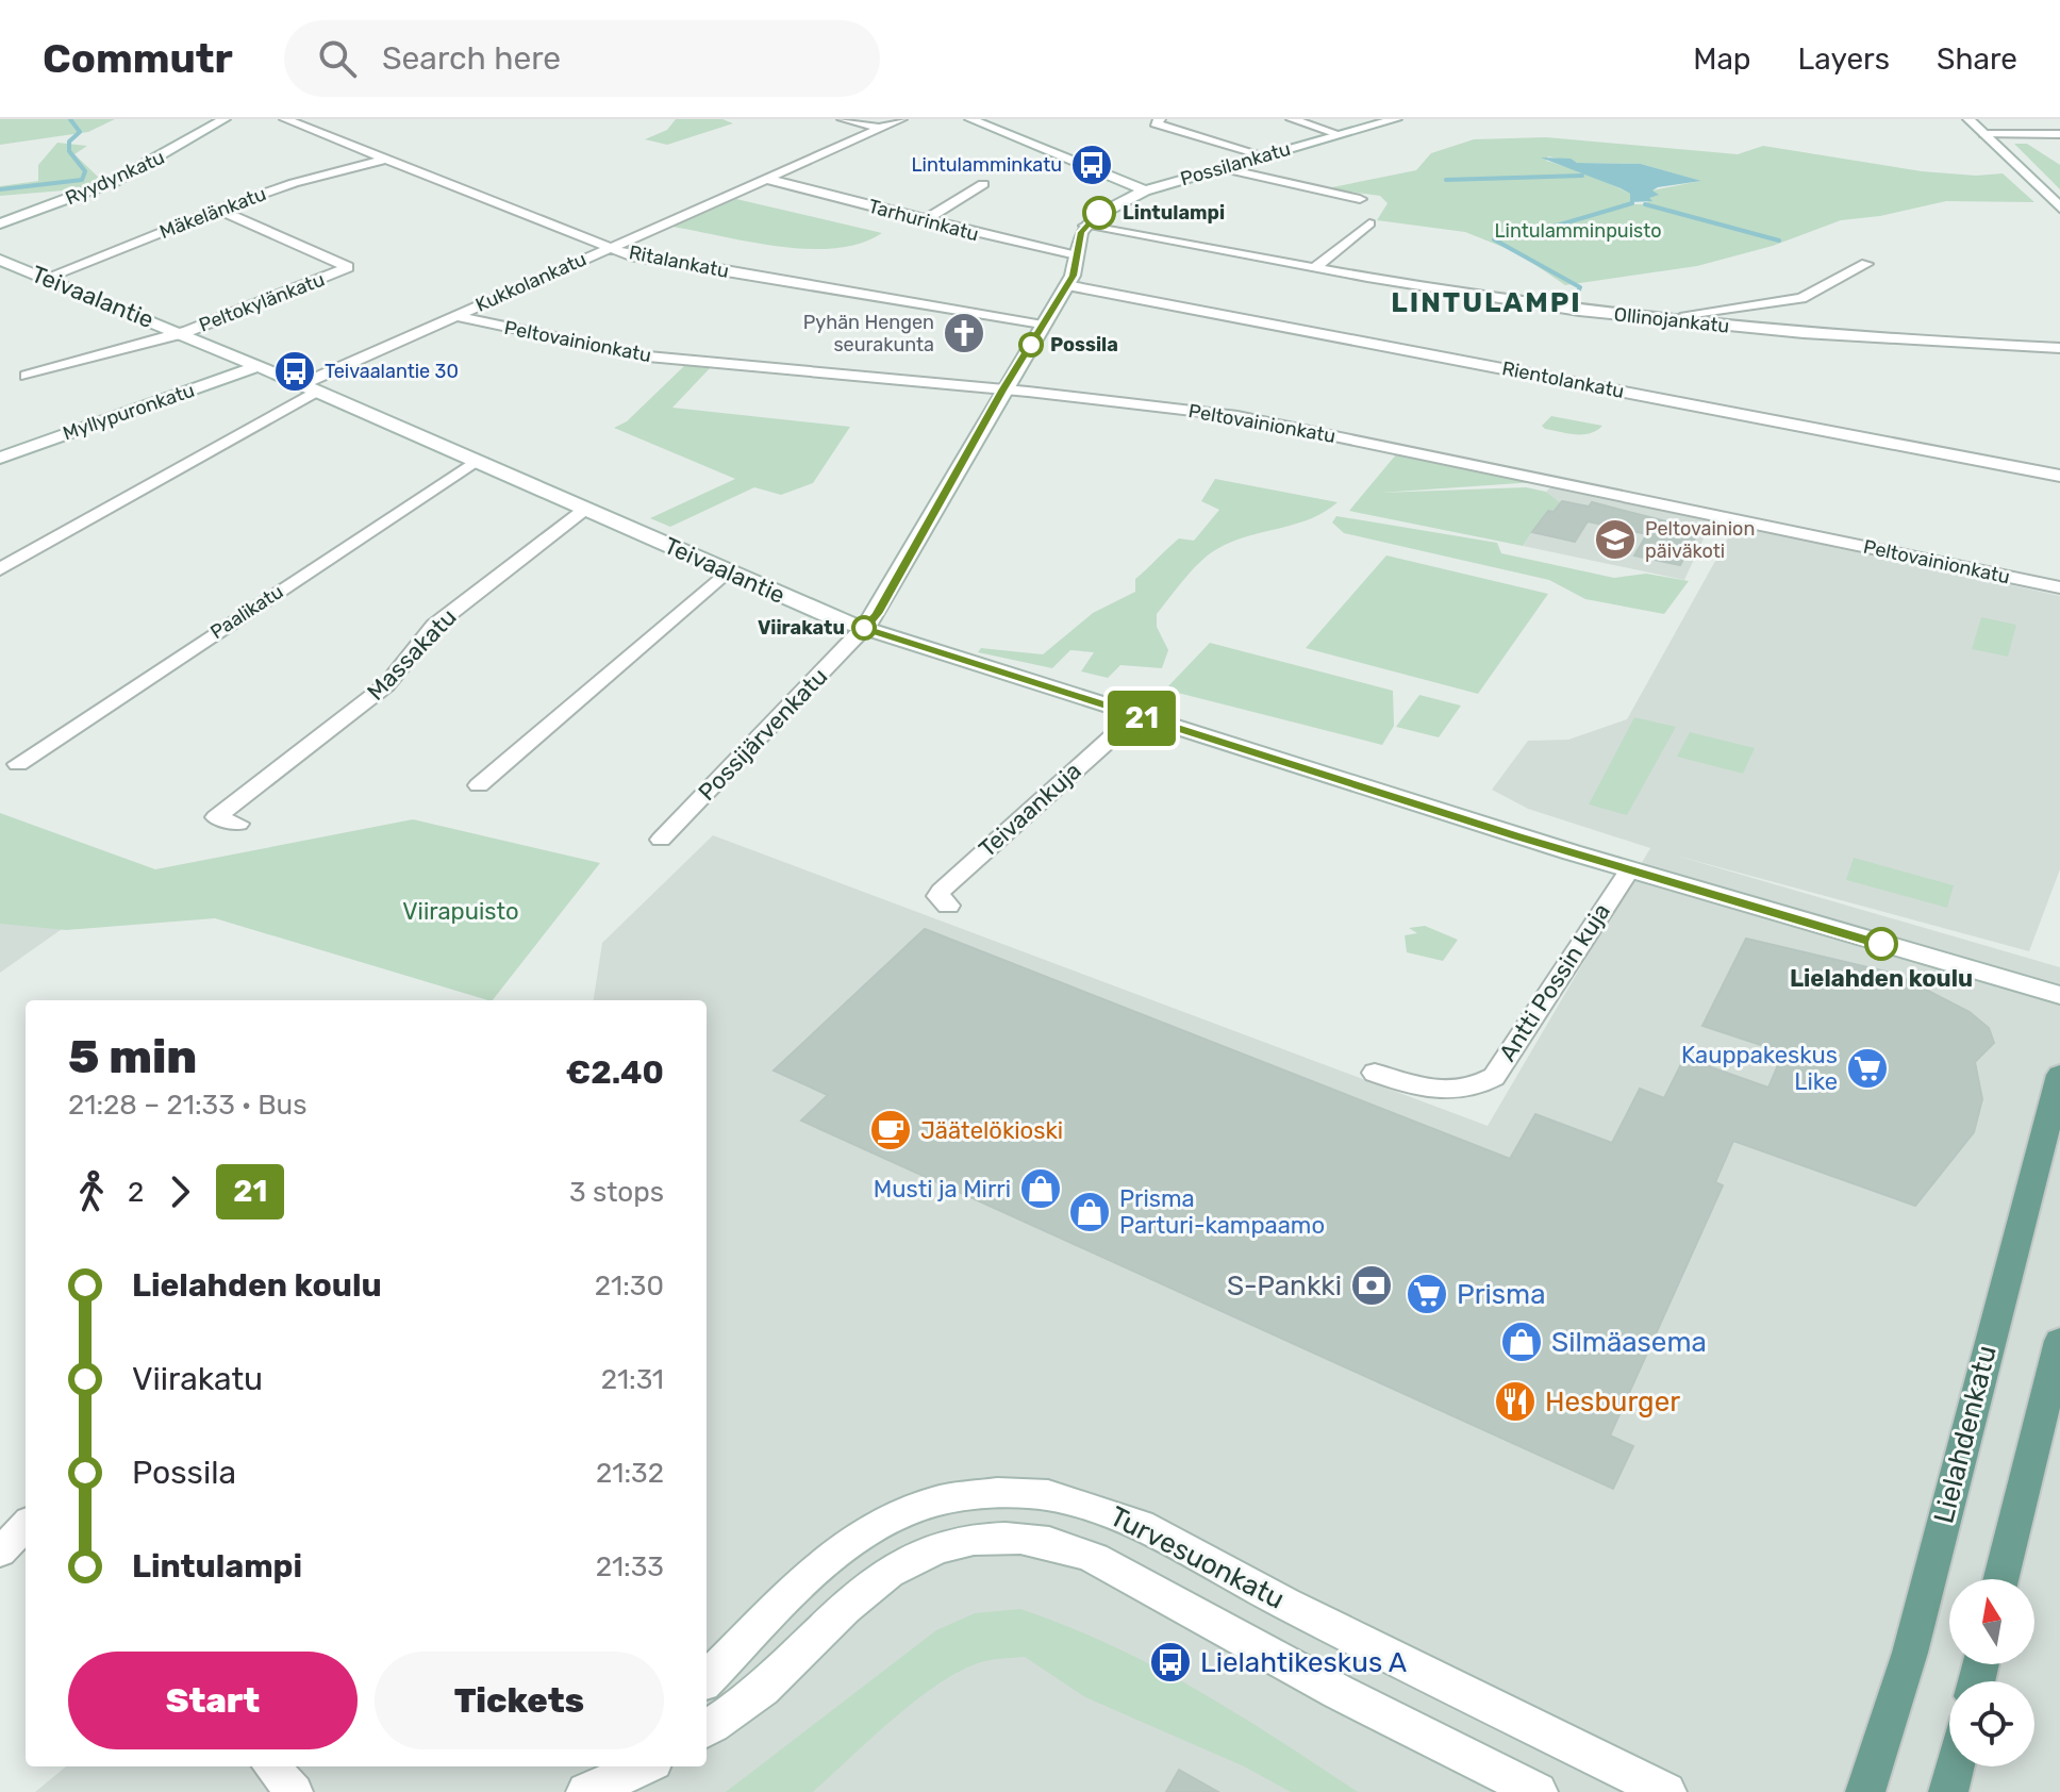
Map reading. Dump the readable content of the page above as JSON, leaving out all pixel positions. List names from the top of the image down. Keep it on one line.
{"streets":{"main road":["Possilankatu","Ryydynkatu","Teivaalantie","Myllypuronkatu","Lielahdenkatu","Turvesuonkatu"],"street":["Mäkelänkatu","Tarhurinkatu","Ritalankatu","Kukkolankatu","Peltokylänkatu","Ollinojankatu","Peltovainionkatu","Rientolankatu","Paalikatu","Massakatu","Possijärvenkatu","Teivaankuja","Antti Possin kuja"]},"crossings":[["Possilankatu","Ollinojankatu"],["Mäkelänkatu","Ritalankatu"],["Mäkelänkatu","Teivaalantie"],["Mäkelänkatu","Peltokylänkatu"],["Tarhurinkatu","Kukkolankatu"],["Ritalankatu","Kukkolankatu"],["Kukkolankatu","Teivaalantie"],["Kukkolankatu","Peltovainionkatu"],["Teivaalantie","Peltokylänkatu"],["Teivaalantie","Myllypuronkatu"],["Teivaalantie","Paalikatu"],["Teivaalantie","Massakatu"],["Teivaalantie","Possijärvenkatu"],["Teivaalantie","Teivaankuja"],["Teivaalantie","Antti Possin kuja"]],"districts":["LINTULAMPI"],"parks":["Lintulamminpuisto","Viirapuisto"],"places":{"bus stop":["Lintulamminkatu","Teivaalantie 30","Lielahtikeskus A"],"other":["Lintulampi","Possila","Viirakatu","Lielahden koulu"],"church":["Pyhän Hengen seurakunta"],"school or university":["Peltovainion päiväkoti"],"supermarket":["Kauppakeskus Like","Prisma"],"cafe":["Jäätelökioski"],"shop":["Musti ja Mirri","Prisma Parturi-kampaamo","Silmäasema"],"bank":["S-Pankki"],"restaurant":["Hesburger"]},"lines":["bus line 21"],"north":"top","page":{"header":"Commutr","search":"Search here","nav":["Map","Layers","Share"],"on_map":"21","heading":["5 min","21:28 – 21:33 · Bus","€2.40"],"legs":["2","21","3 stops"],"list":[{"name":"Lielahden koulu","value":"21:30"},{"name":"Viirakatu","value":"21:31"},{"name":"Possila","value":"21:32"},{"name":"Lintulampi","value":"21:33"}],"buttons":["Start","Tickets"]}}
